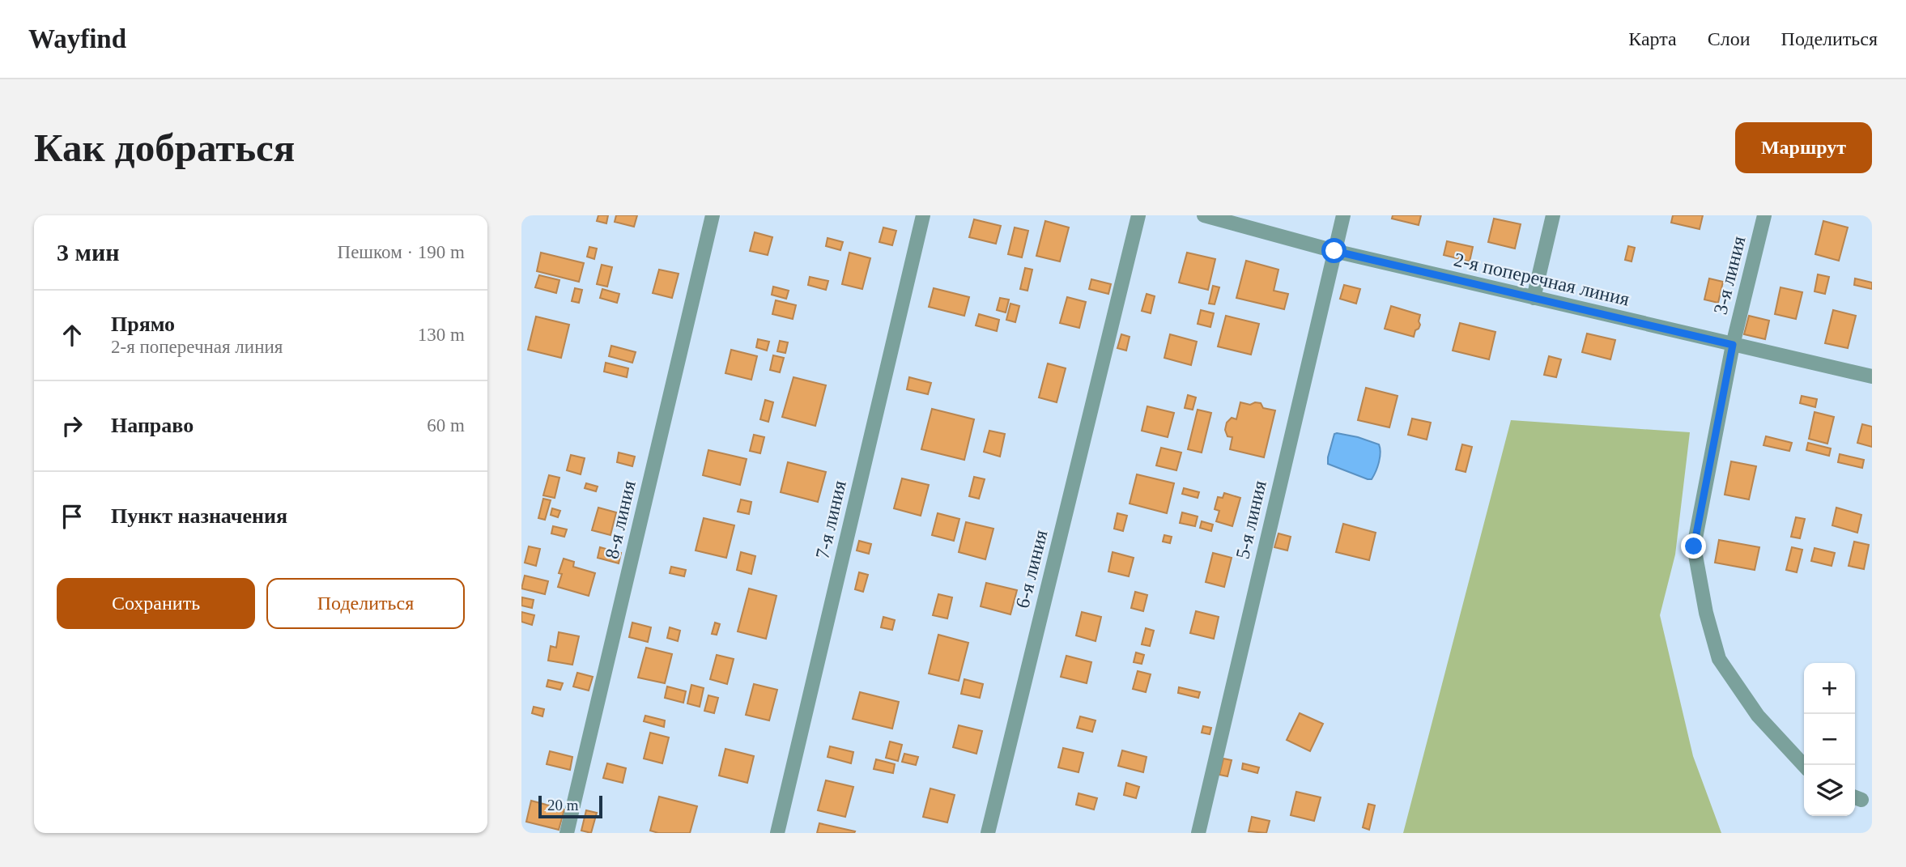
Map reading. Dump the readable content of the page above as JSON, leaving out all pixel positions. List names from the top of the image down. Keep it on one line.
{"streets":{"street":["3-я линия","2-я поперечная линия","8-я линия","7-я линия","5-я линия","6-я линия"]},"crossings":[["3-я линия","2-я поперечная линия"],["2-я поперечная линия","5-я линия"]],"scale_bar":"20 m","page":{"header":"Wayfind","nav":["Карта","Слои","Поделиться"],"buttons":["Маршрут",["Сохранить","Поделиться"]],"title":"Как добраться","heading":["3 мин","Пешком · 190 m"],"list":[["Прямо","2-я поперечная линия","130 m"],["Направо","60 m"],"Пункт назначения"],"map_buttons":["+","−"],"scale":"20 m"}}
